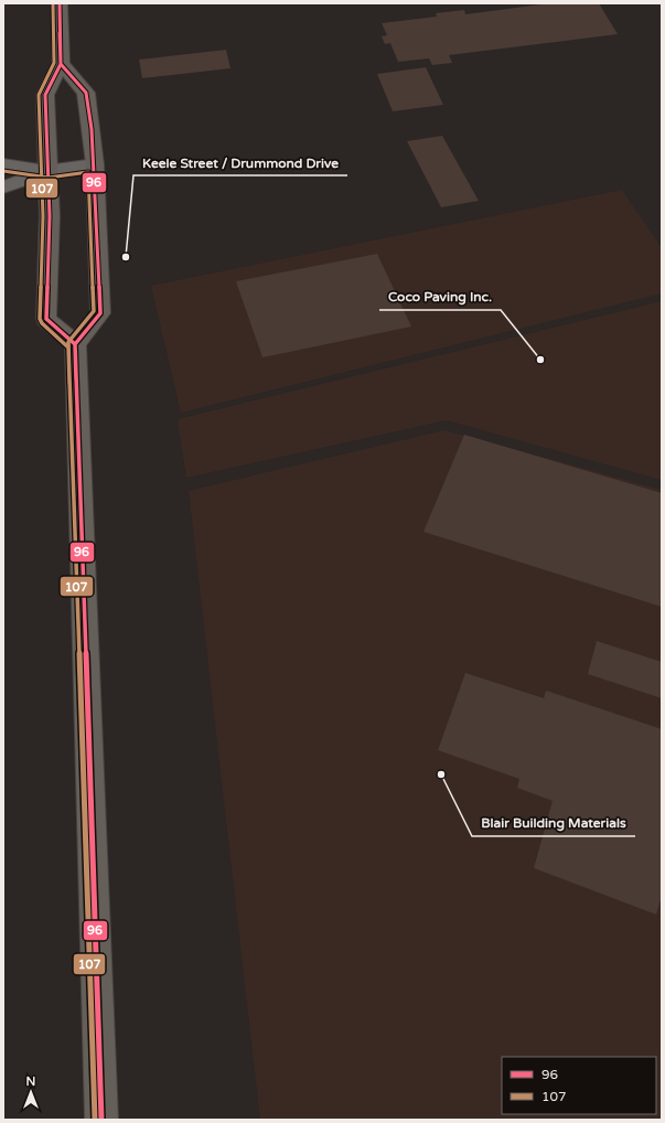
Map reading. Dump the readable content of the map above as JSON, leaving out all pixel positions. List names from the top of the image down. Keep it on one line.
{"places":["Keele Street / Drummond Drive","Coco Paving Inc.","Blair Building Materials"],"lines":["transit line 96","transit line 107"],"legend":["96","107"],"north":"top"}
